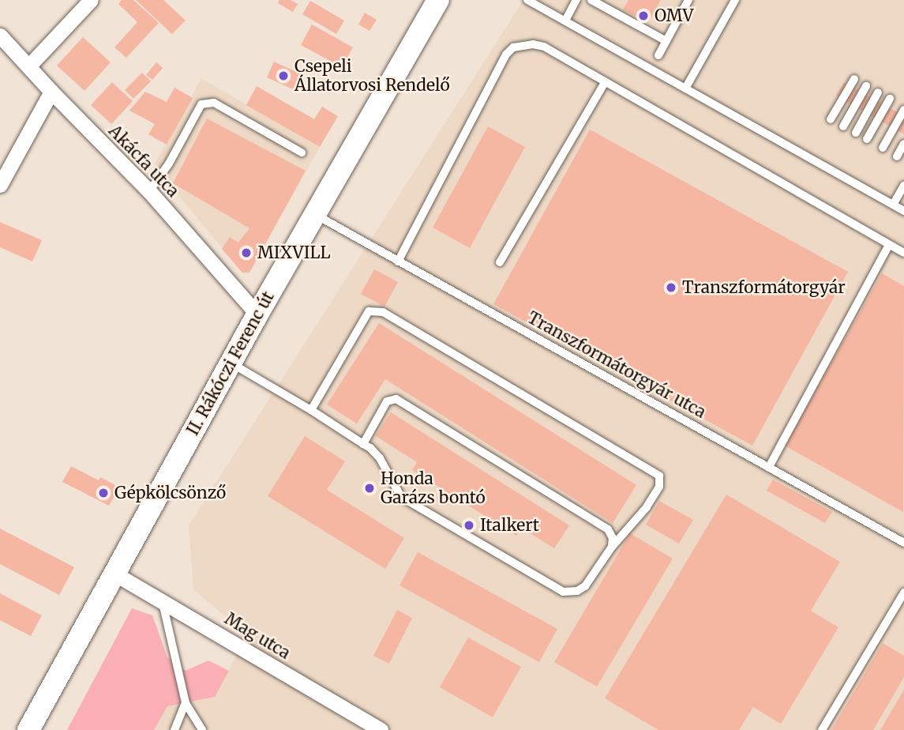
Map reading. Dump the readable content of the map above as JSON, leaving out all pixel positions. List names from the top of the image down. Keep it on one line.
{"streets":{"main road":["II. Rákóczi Ferenc út"],"street":["Akácfa utca","Mag utca"],"lane":["Transzformátorgyár utca"]},"crossings":[["Akácfa utca","II. Rákóczi Ferenc út"],["II. Rákóczi Ferenc út","Transzformátorgyár utca"],["II. Rákóczi Ferenc út","Mag utca"]],"places":["OMV","Csepeli Állatorvosi Rendelő","MIXVILL","Transzformátorgyár","Honda Garázs bontó","Gépkölcsönző","Italkert"]}
